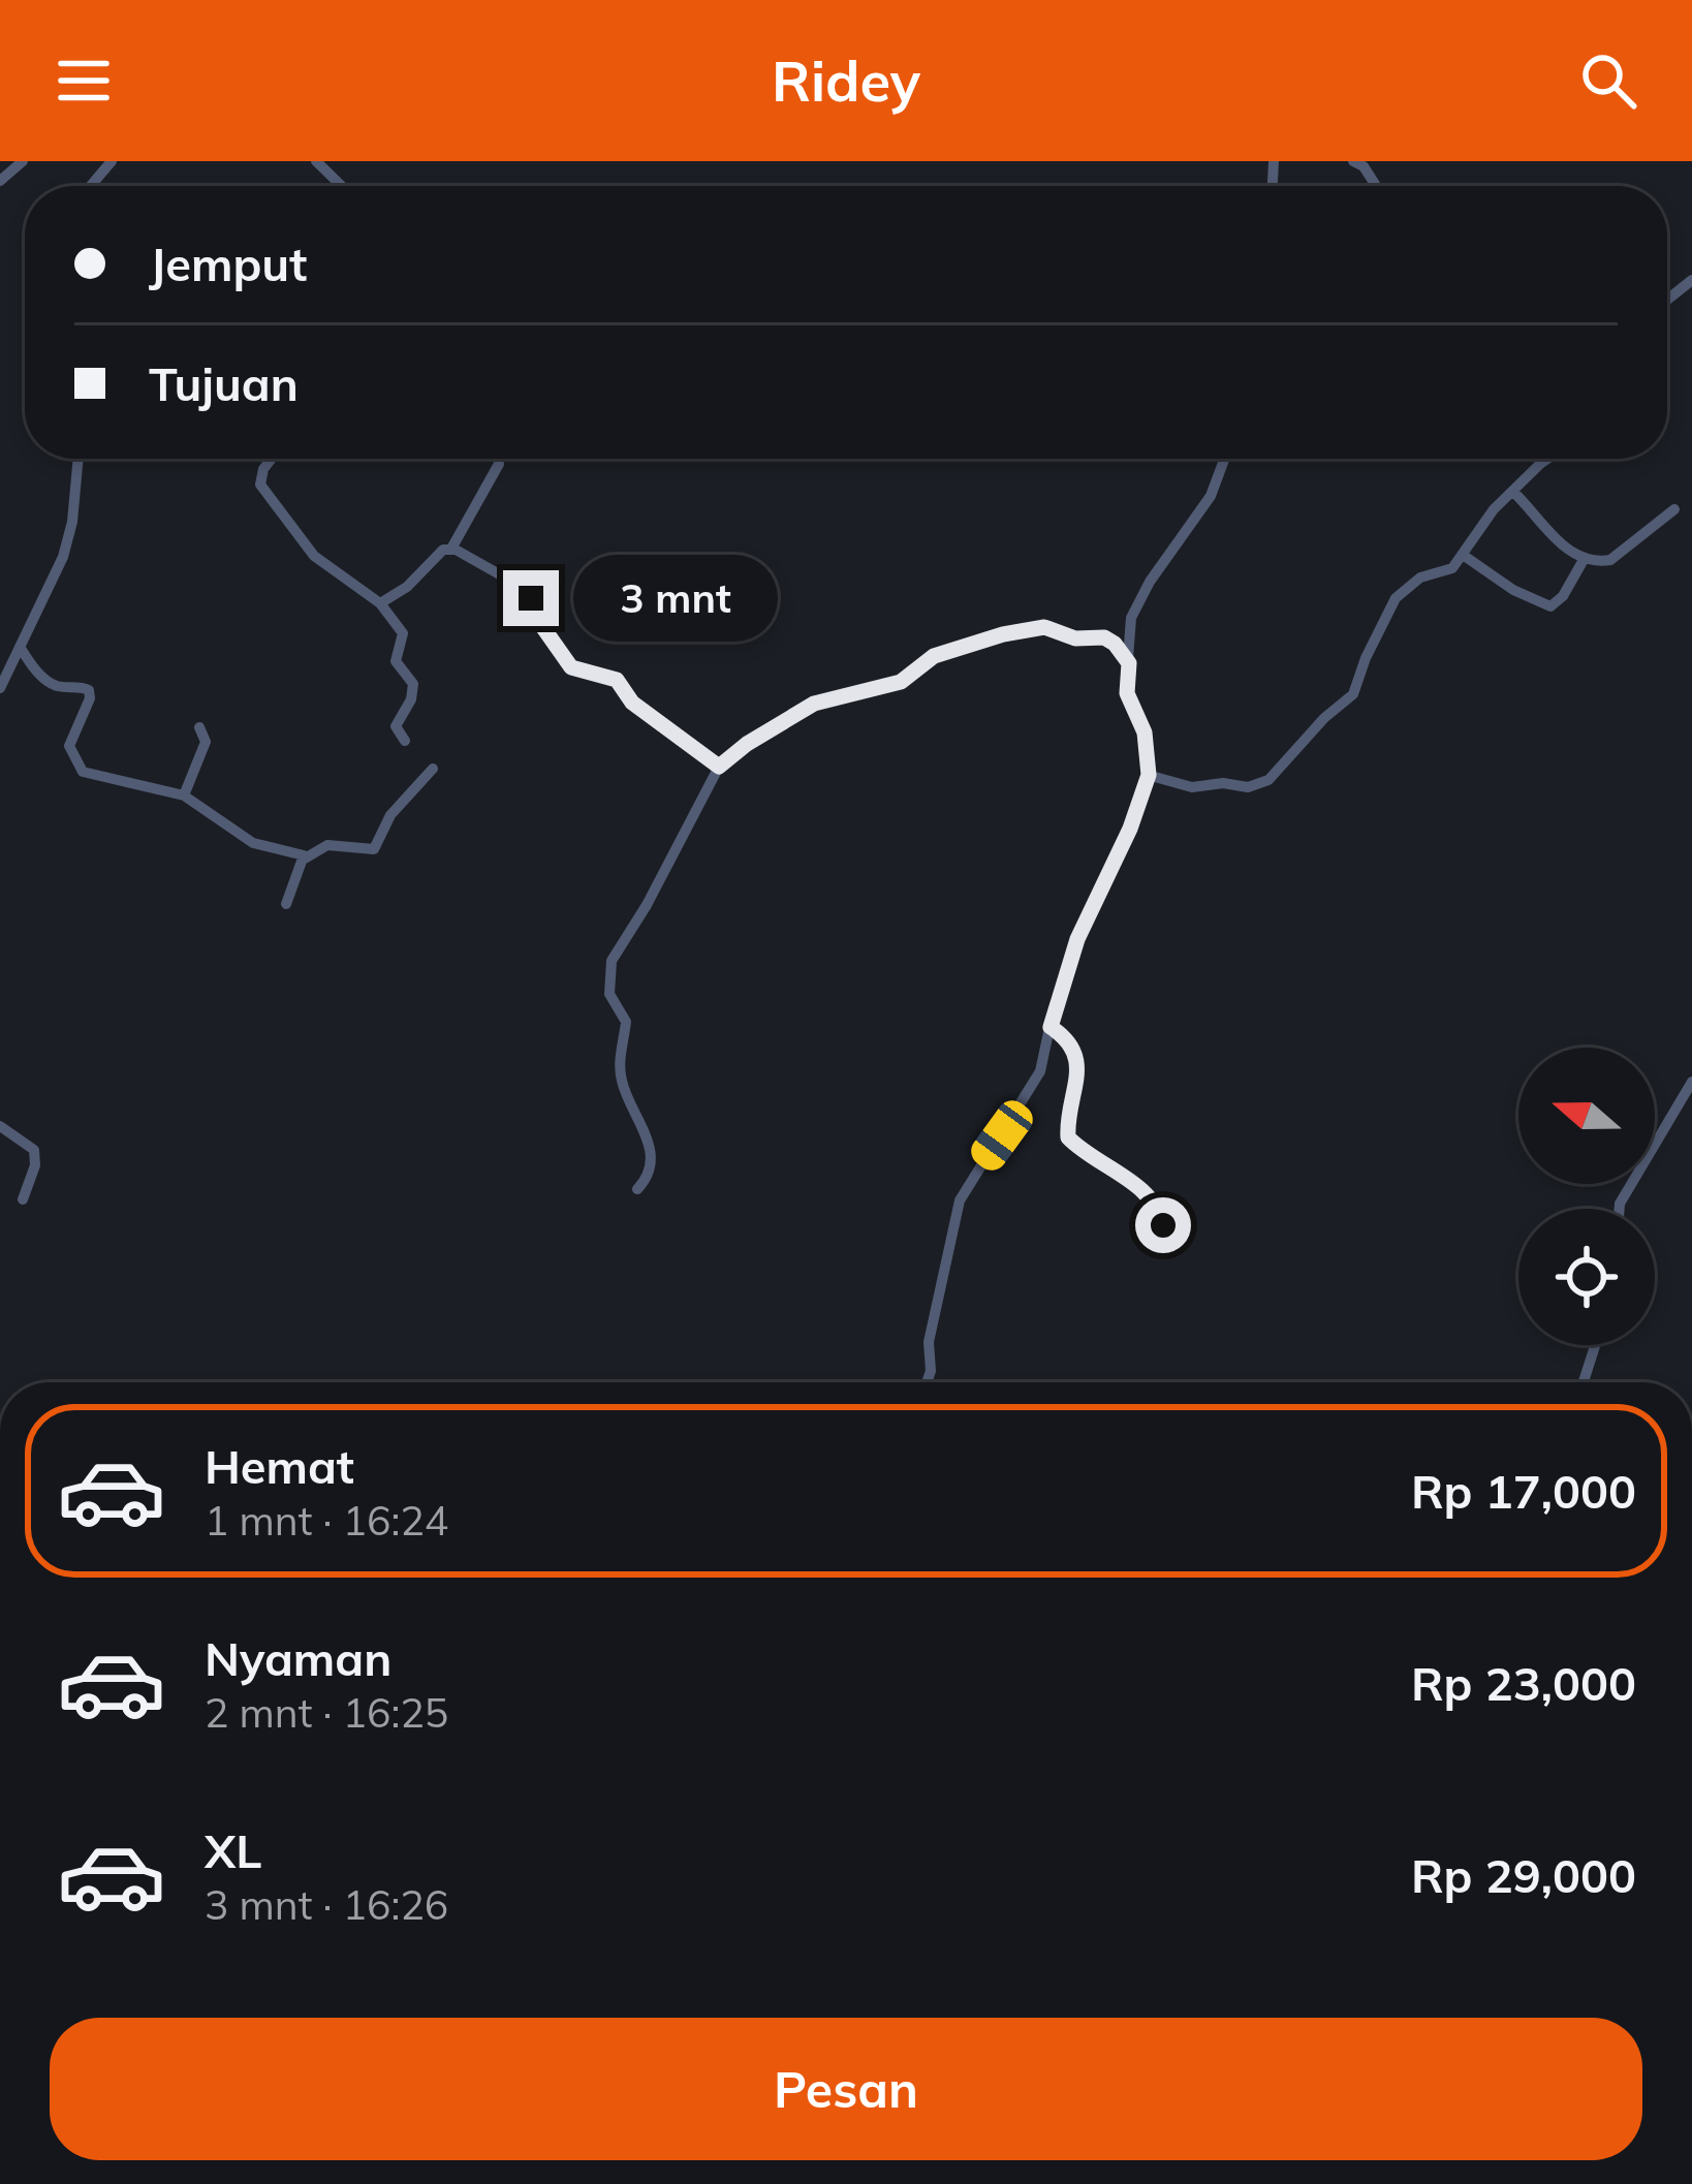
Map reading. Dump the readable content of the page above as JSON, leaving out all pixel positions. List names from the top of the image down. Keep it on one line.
{"north":"left","page":{"header":"Ridey","banner":["Jemput","Tujuan"],"bubble":"3 mnt","list":[{"name":"Hemat","note":"1 mnt · 16:24","value":"Rp 17,000"},{"name":"Nyaman","note":"2 mnt · 16:25","value":"Rp 23,000"},{"name":"XL","note":"3 mnt · 16:26","value":"Rp 29,000"}],"buttons":"Pesan"}}
